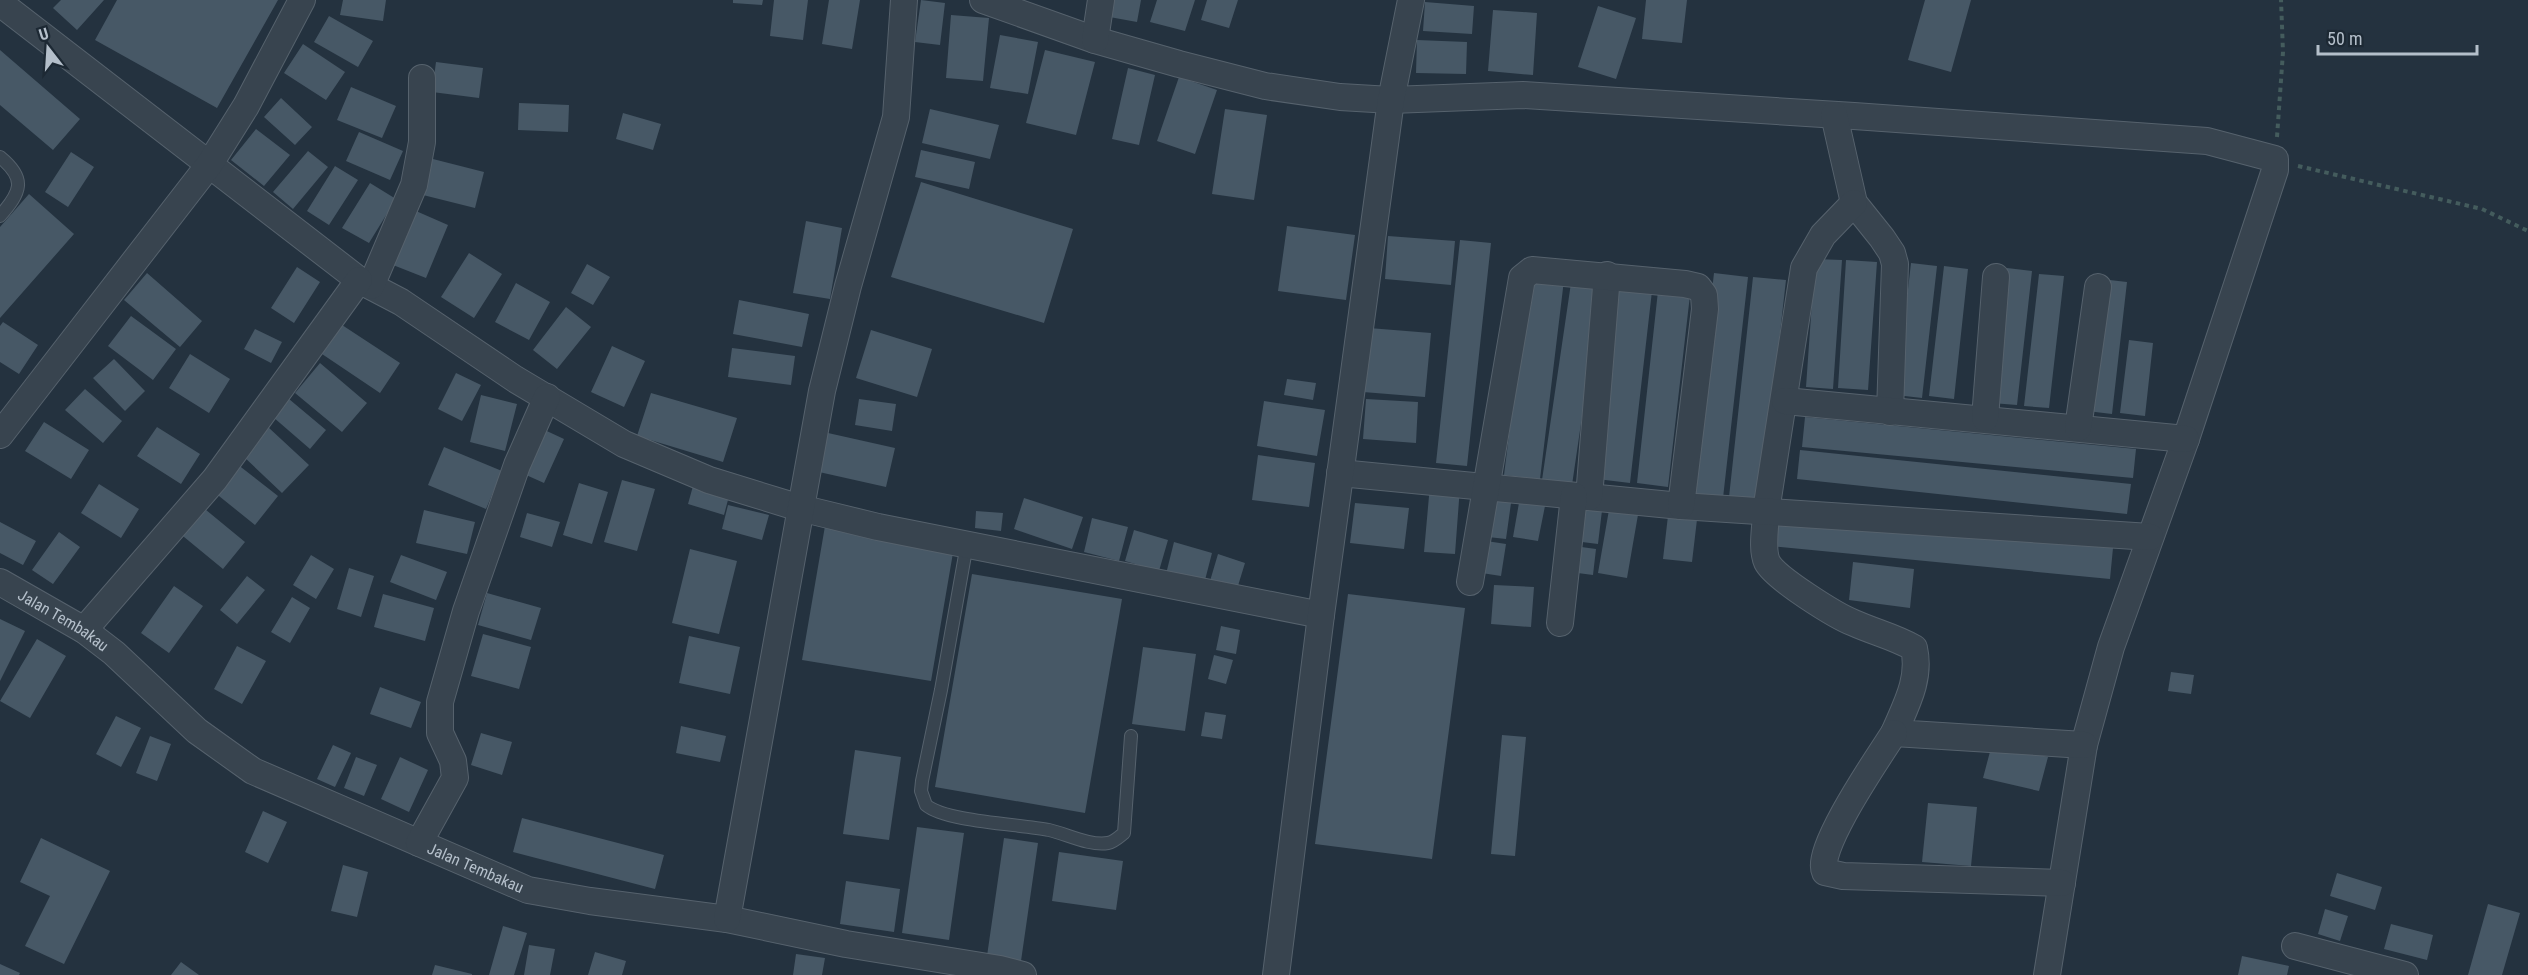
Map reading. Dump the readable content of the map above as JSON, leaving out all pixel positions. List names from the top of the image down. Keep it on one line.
{"streets":{"street":["Jalan Tembakau"]},"scale_bar":"50 m","north":"top"}
